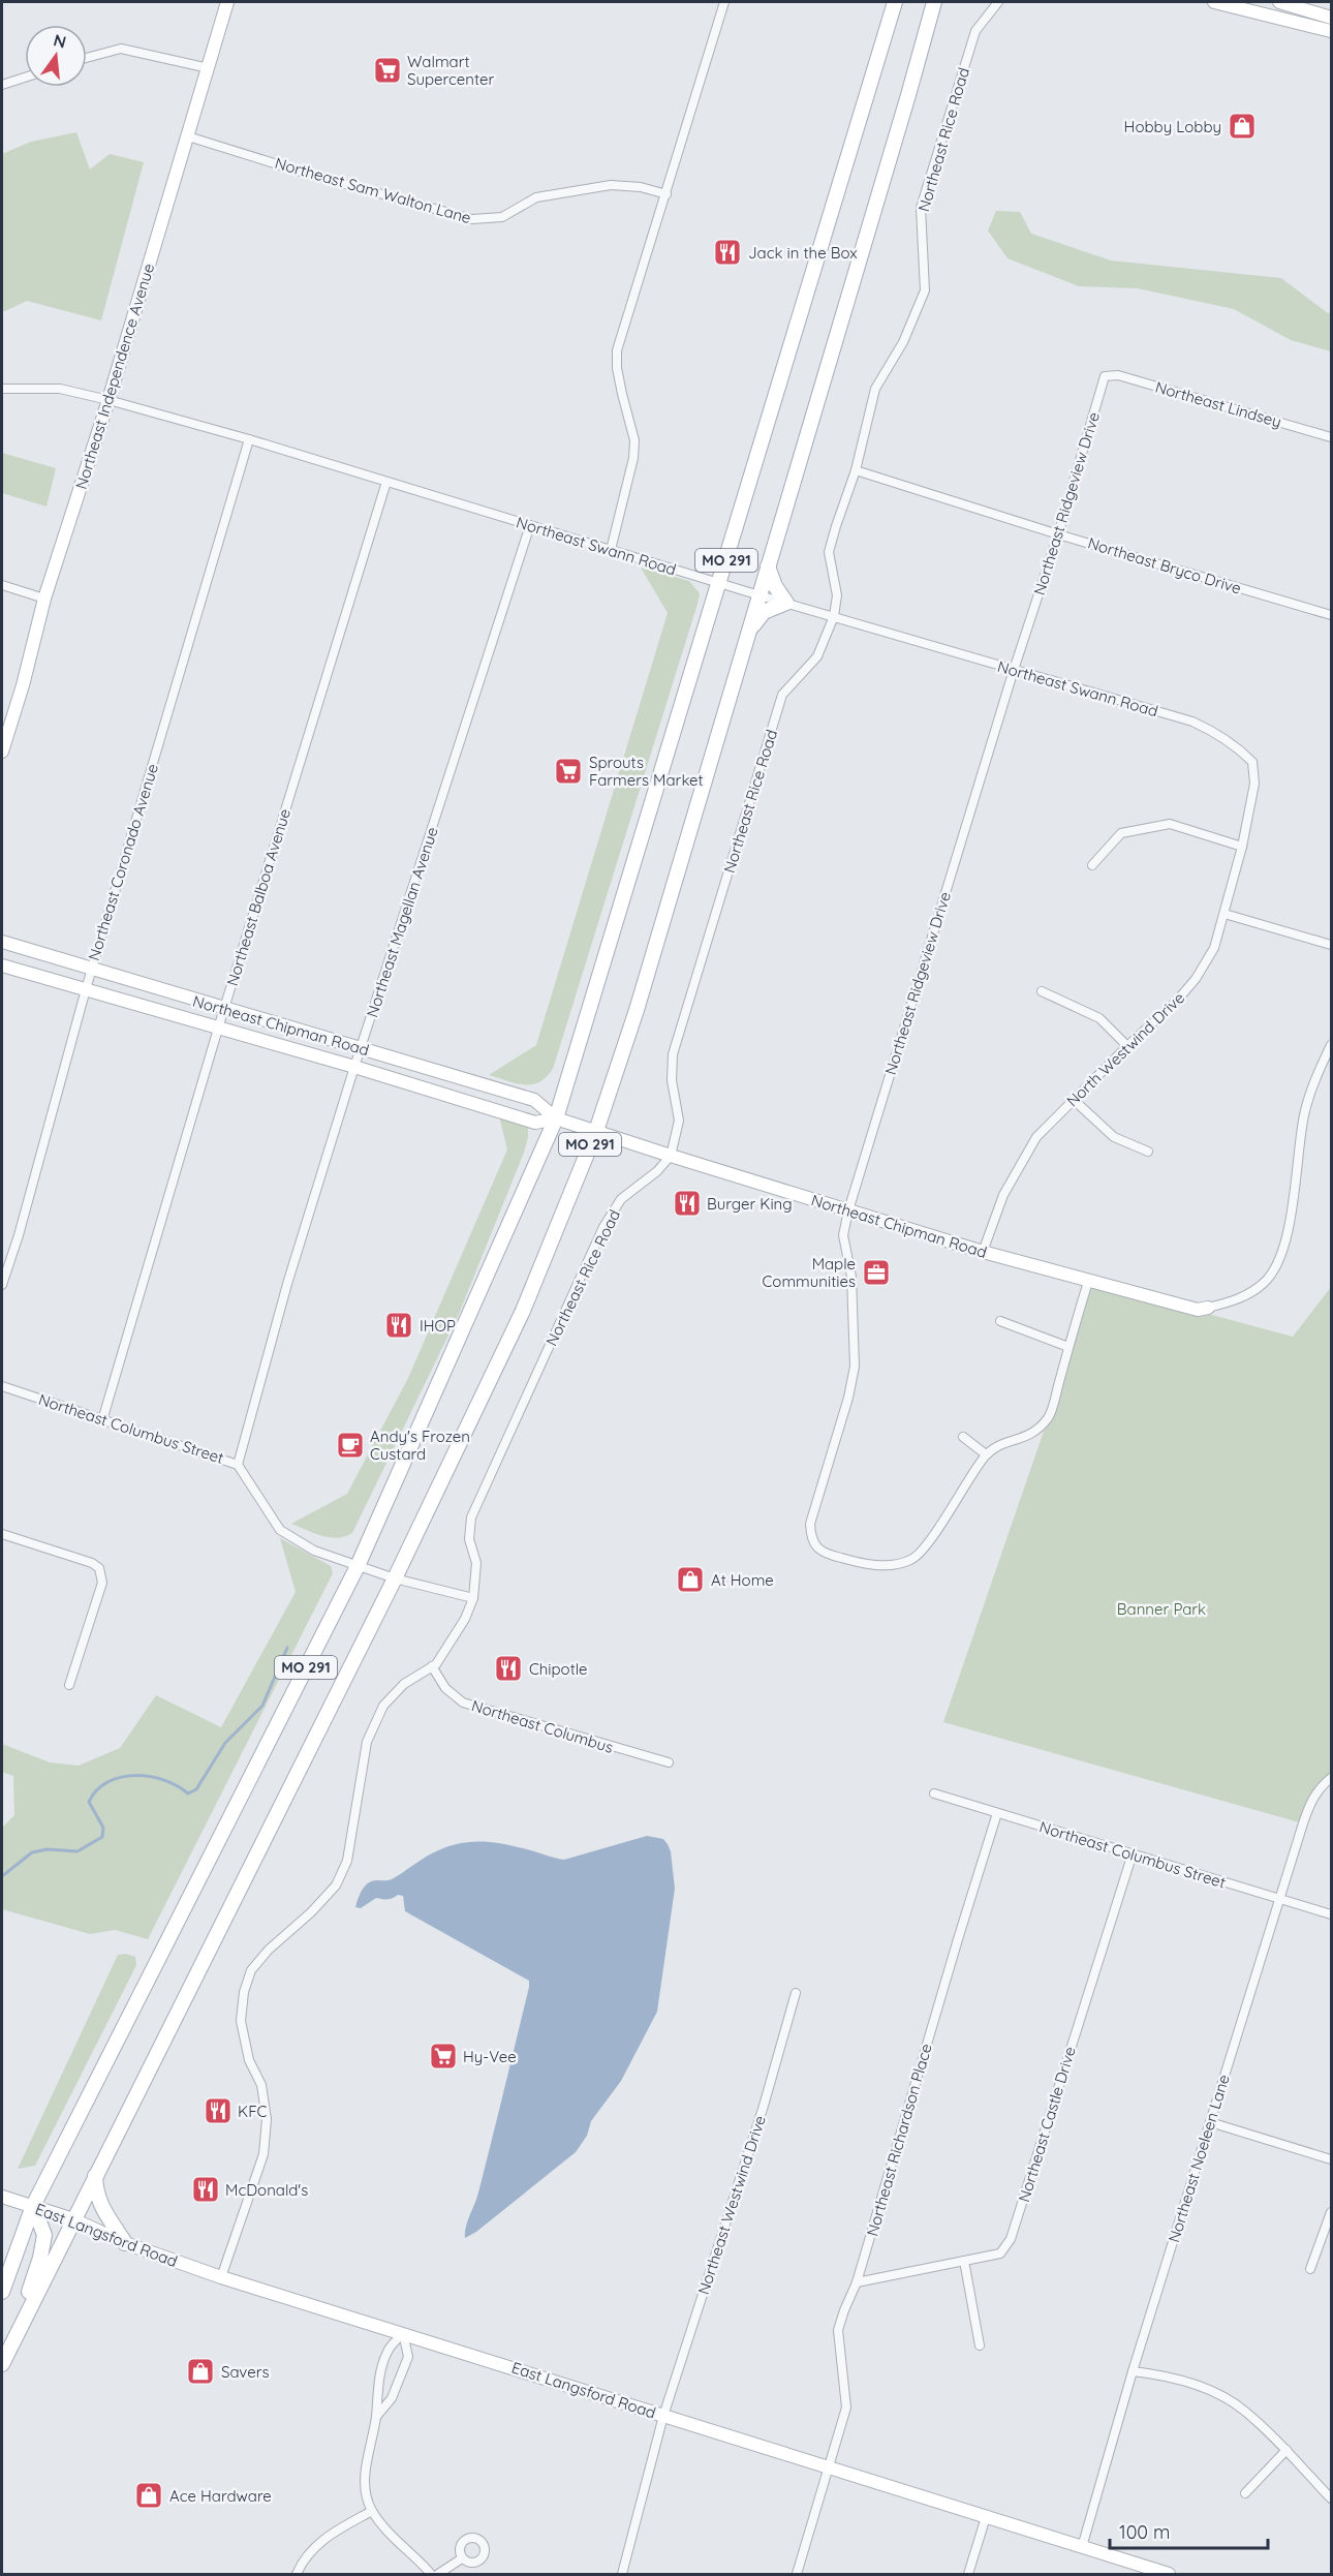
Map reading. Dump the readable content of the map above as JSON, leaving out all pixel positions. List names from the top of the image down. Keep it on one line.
{"streets":{"main road":["MO 291"],"street":["Northeast Rice Road","Northeast Sam Walton Lane","Northeast Independence Avenue","Northeast Lindsey","Northeast Ridgeview Drive","Northeast Swann Road","Northeast Bryco Drive","Northeast Coronado Avenue","Northeast Balboa Avenue","Northeast Magellan Avenue","Northeast Chipman Road","North Westwind Drive","Northeast Columbus Street","Northeast Columbus","Northeast Castle Drive","Northeast Richardson Place","Northeast Noeleen Lane","Northeast Westwind Drive","East Langsford Road"]},"crossings":[["Northeast Rice Road","Northeast Swann Road"],["Northeast Rice Road","Northeast Bryco Drive"],["Northeast Rice Road","Northeast Chipman Road"],["Northeast Rice Road","Northeast Columbus Street"],["Northeast Rice Road","Northeast Columbus"],["Northeast Rice Road","East Langsford Road"],["Northeast Sam Walton Lane","Northeast Independence Avenue"],["Northeast Independence Avenue","Northeast Swann Road"],["Northeast Lindsey","Northeast Ridgeview Drive"],["Northeast Ridgeview Drive","Northeast Swann Road"],["Northeast Ridgeview Drive","Northeast Bryco Drive"],["Northeast Ridgeview Drive","Northeast Chipman Road"],["Northeast Swann Road","MO 291"],["Northeast Swann Road","Northeast Coronado Avenue"],["Northeast Swann Road","Northeast Balboa Avenue"],["Northeast Swann Road","Northeast Magellan Avenue"],["Northeast Swann Road","North Westwind Drive"],["MO 291","Northeast Chipman Road"],["MO 291","Northeast Columbus Street"],["MO 291","East Langsford Road"],["Northeast Coronado Avenue","Northeast Chipman Road"],["Northeast Balboa Avenue","Northeast Chipman Road"],["Northeast Balboa Avenue","Northeast Columbus Street"],["Northeast Magellan Avenue","Northeast Chipman Road"],["Northeast Magellan Avenue","Northeast Columbus Street"],["Northeast Chipman Road","North Westwind Drive"],["Northeast Columbus Street","Northeast Castle Drive"],["Northeast Columbus Street","Northeast Richardson Place"],["Northeast Columbus Street","Northeast Noeleen Lane"],["Northeast Castle Drive","Northeast Richardson Place"],["Northeast Richardson Place","East Langsford Road"],["Northeast Noeleen Lane","East Langsford Road"],["Northeast Westwind Drive","East Langsford Road"]],"parks":["Banner Park"],"places":{"supermarket":["Walmart Supercenter","Sprouts Farmers Market","Hy-Vee"],"shop":["Hobby Lobby","At Home","Savers","Ace Hardware"],"restaurant":["Jack in the Box","Burger King","IHOP","Chipotle","KFC","McDonald's"],"office":["Maple Communities"],"cafe":["Andy's Frozen Custard"]},"scale_bar":"100 m","north":"top"}
